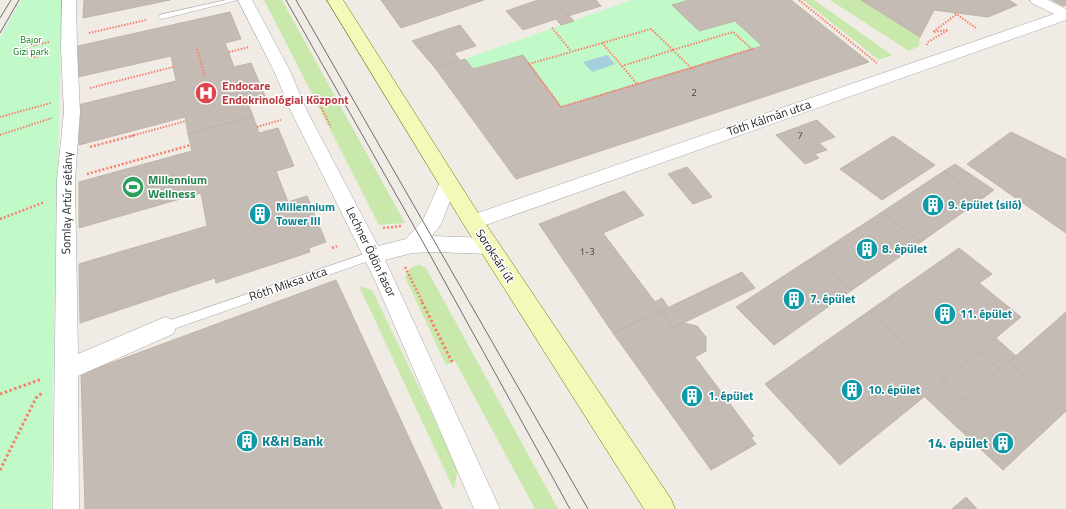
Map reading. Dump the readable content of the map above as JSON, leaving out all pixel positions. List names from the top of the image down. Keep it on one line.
{"streets":{"main road":["Soroksári út"],"street":["Tóth Kálmán utca","Somlay Artúr sétány","Lechner Ödön fasor","Róth Miksa utca"]},"crossings":[["Tóth Kálmán utca","Soroksári út"],["Lechner Ödön fasor","Róth Miksa utca"],["Soroksári út","Róth Miksa utca"]],"parks":["Bajor Gizi park"],"places":{"hospital":["Endocare Endokrinológiai Központ"],"sports":["Millennium Wellness"],"building":["9. épület (siló)","Millennium Tower III","8. épület","7. épület","11. épület","10. épület","1. épület","K&H Bank","14. épület"]},"house_numbers":["2","7","1-3"]}
